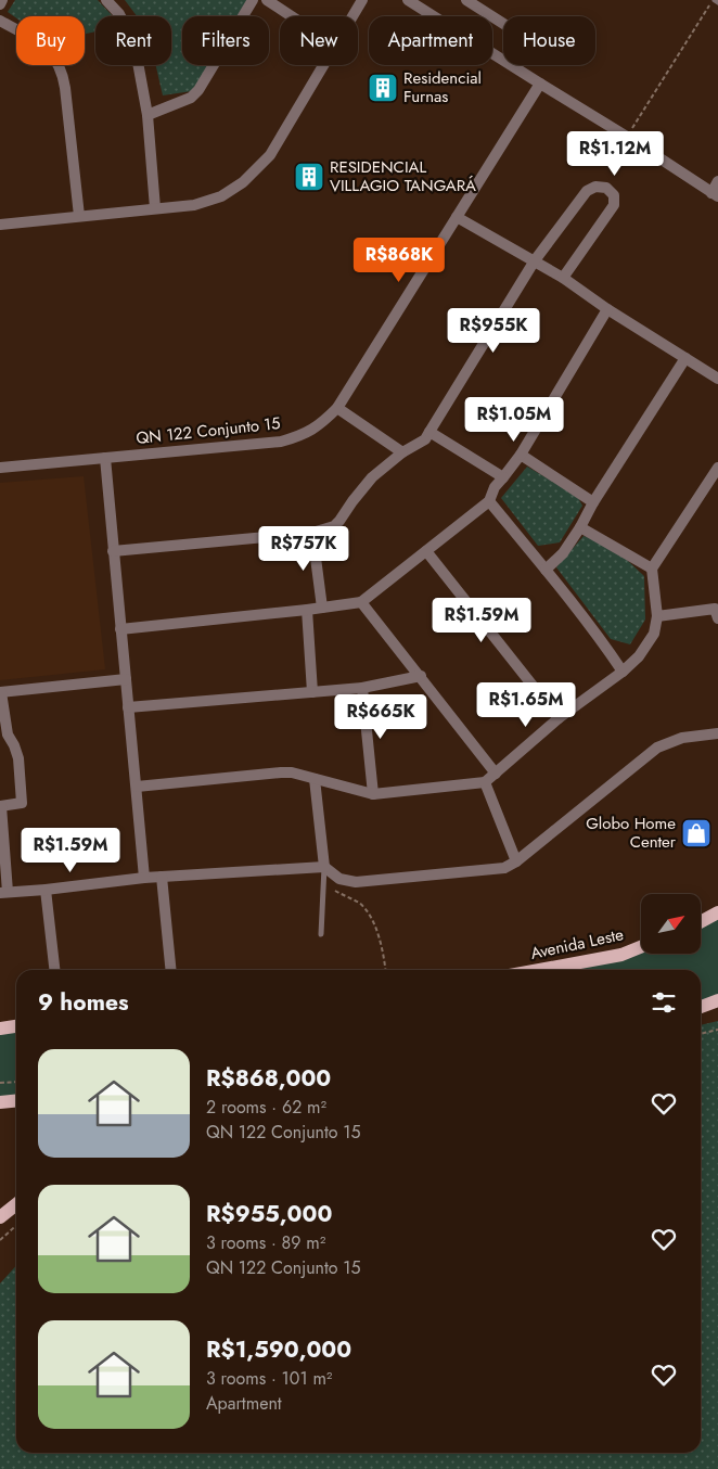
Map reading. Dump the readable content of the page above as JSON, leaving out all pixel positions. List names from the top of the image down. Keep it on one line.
{"streets":{"main road":["Avenida Leste"],"street":["QN 122 Conjunto 15"]},"places":{"building":["Residencial Furnas","RESIDENCIAL VILLAGIO TANGARÁ"],"shop":["Globo Home Center"]},"north":"top right","page":{"chip":["Buy","Rent","Filters","New","Apartment","House"],"price":["R$1.12M","R$868K","R$955K","R$1.05M","R$757K","R$1.59M","R$1.65M","R$665K","R$1.59M"],"heading":"9 homes","list":[{"name":"R$868,000","note":"2 rooms · 62 m² · QN 122 Conjunto 15"},{"name":"R$955,000","note":"3 rooms · 89 m² · QN 122 Conjunto 15"},{"name":"R$1,590,000","note":"3 rooms · 101 m² · Apartment"}]}}
